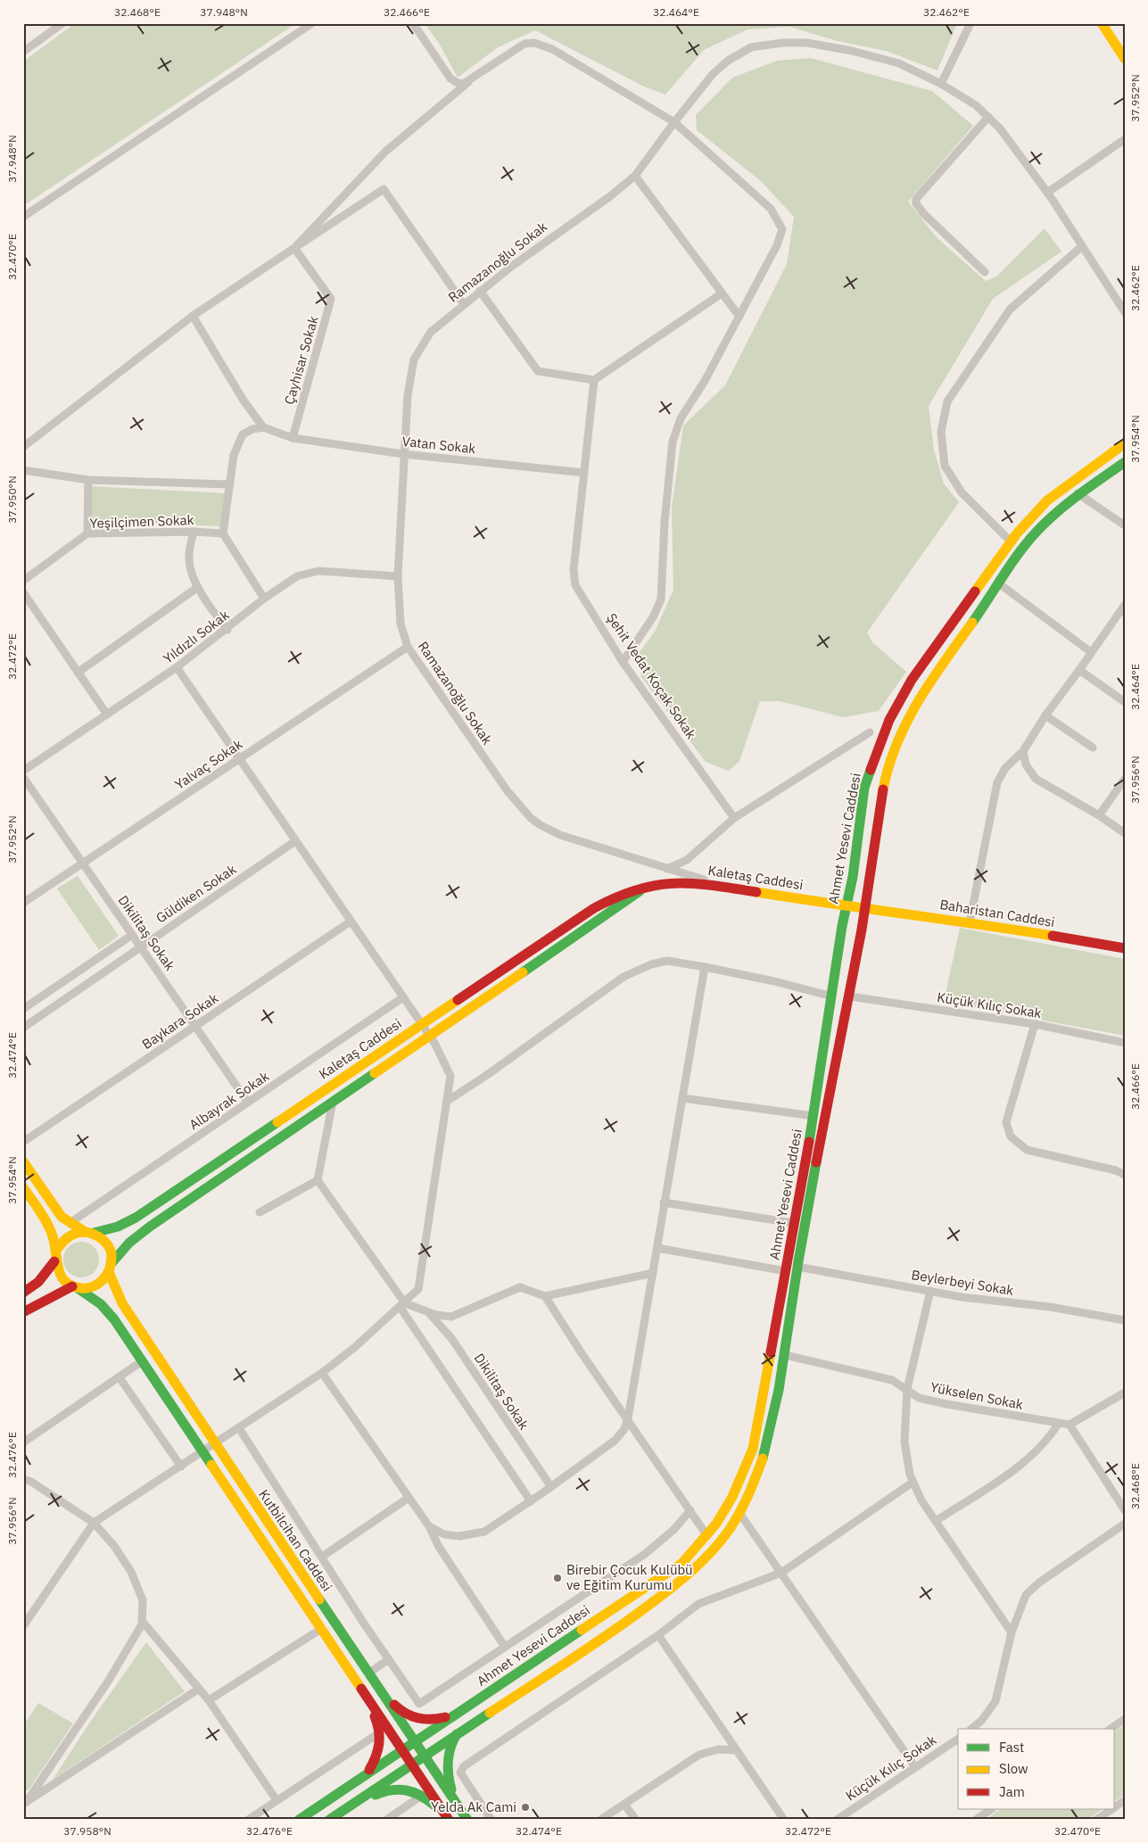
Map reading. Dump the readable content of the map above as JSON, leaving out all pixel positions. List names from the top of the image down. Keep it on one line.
{"streets":{"main road":["Ahmet Yesevi Caddesi","Kaletaş Caddesi","Baharistan Caddesi","Kutbilcihan Caddesi"],"street":["Ramazanoğlu Sokak","Çayhisar Sokak","Vatan Sokak","Yeşilçimen Sokak","Yıldızlı Sokak","Şehit Vedat Koçak Sokak","Yalvaç Sokak","Güldiken Sokak","Dikilitaş Sokak","Küçük Kılıç Sokak","Baykara Sokak","Albayrak Sokak","Beylerbeyi Sokak","Yükselen Sokak"]},"crossings":[["Ramazanoğlu Sokak","Vatan Sokak"],["Ramazanoğlu Sokak","Yıldızlı Sokak"],["Ramazanoğlu Sokak","Yalvaç Sokak"],["Ramazanoğlu Sokak","Kaletaş Caddesi"],["Çayhisar Sokak","Vatan Sokak"],["Vatan Sokak","Şehit Vedat Koçak Sokak"],["Yalvaç Sokak","Dikilitaş Sokak"],["Ahmet Yesevi Caddesi","Kaletaş Caddesi"],["Ahmet Yesevi Caddesi","Baharistan Caddesi"],["Ahmet Yesevi Caddesi","Küçük Kılıç Sokak"],["Ahmet Yesevi Caddesi","Beylerbeyi Sokak"],["Ahmet Yesevi Caddesi","Yükselen Sokak"],["Ahmet Yesevi Caddesi","Kutbilcihan Caddesi"],["Kaletaş Caddesi","Baharistan Caddesi"],["Kaletaş Caddesi","Kutbilcihan Caddesi"],["Güldiken Sokak","Dikilitaş Sokak"],["Dikilitaş Sokak","Baykara Sokak"],["Dikilitaş Sokak","Albayrak Sokak"]],"places":["Birebir Çocuk Kulübü ve Eğitim Kurumu","Yelda Ak Cami"],"legend":["Fast","Slow","Jam"],"coordinates":["32.468°E","37.948°N","32.466°E","32.464°E","32.462°E","37.952°N","32.470°E","37.954°N","37.950°N","32.472°E","37.956°N","32.474°E","32.476°E","37.958°N"]}
